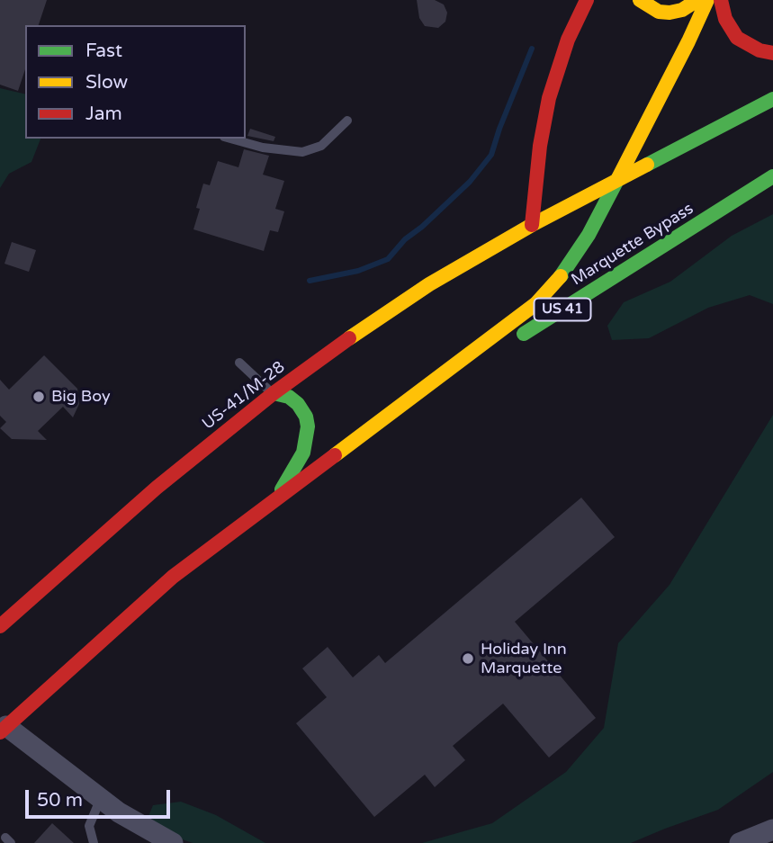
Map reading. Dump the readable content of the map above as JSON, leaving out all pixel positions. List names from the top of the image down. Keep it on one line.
{"streets":{"main road":["Marquette Bypass","US 41","US-41/M-28"]},"crossings":[["Marquette Bypass","US 41"]],"places":["Big Boy","Holiday Inn Marquette"],"legend":["Fast","Slow","Jam"],"scale_bar":"50 m"}
